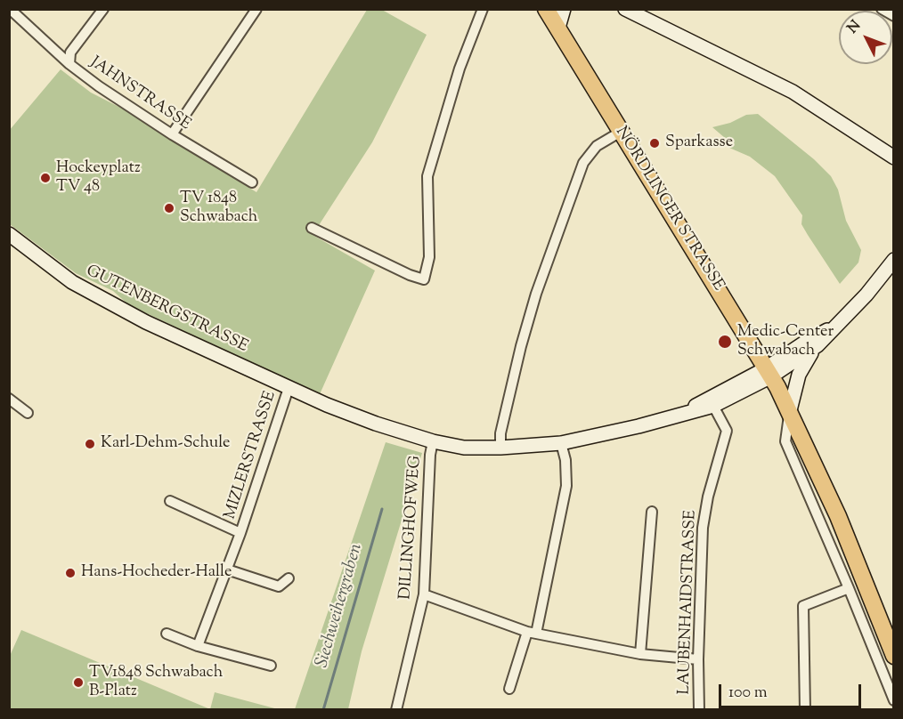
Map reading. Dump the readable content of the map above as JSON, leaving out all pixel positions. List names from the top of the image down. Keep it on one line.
{"streets":{"main road":["NÖRDLINGER STRASSE"],"street":["JAHNSTRASSE","GUTENBERGSTRASSE","MIZLERSTRASSE","DILLINGHOFWEG","LAUBENHAIDSTRASSE"]},"crossings":[["GUTENBERGSTRASSE","MIZLERSTRASSE"],["GUTENBERGSTRASSE","DILLINGHOFWEG"]],"water":["Siechweihergraben"],"places":["Sparkasse","Hockeyplatz TV 48","TV 1848 Schwabach","Medic-Center Schwabach","Karl-Dehm-Schule","Hans-Hocheder-Halle","TV1848 Schwabach B-Platz"],"scale_bar":"100 m","north":"top left"}
